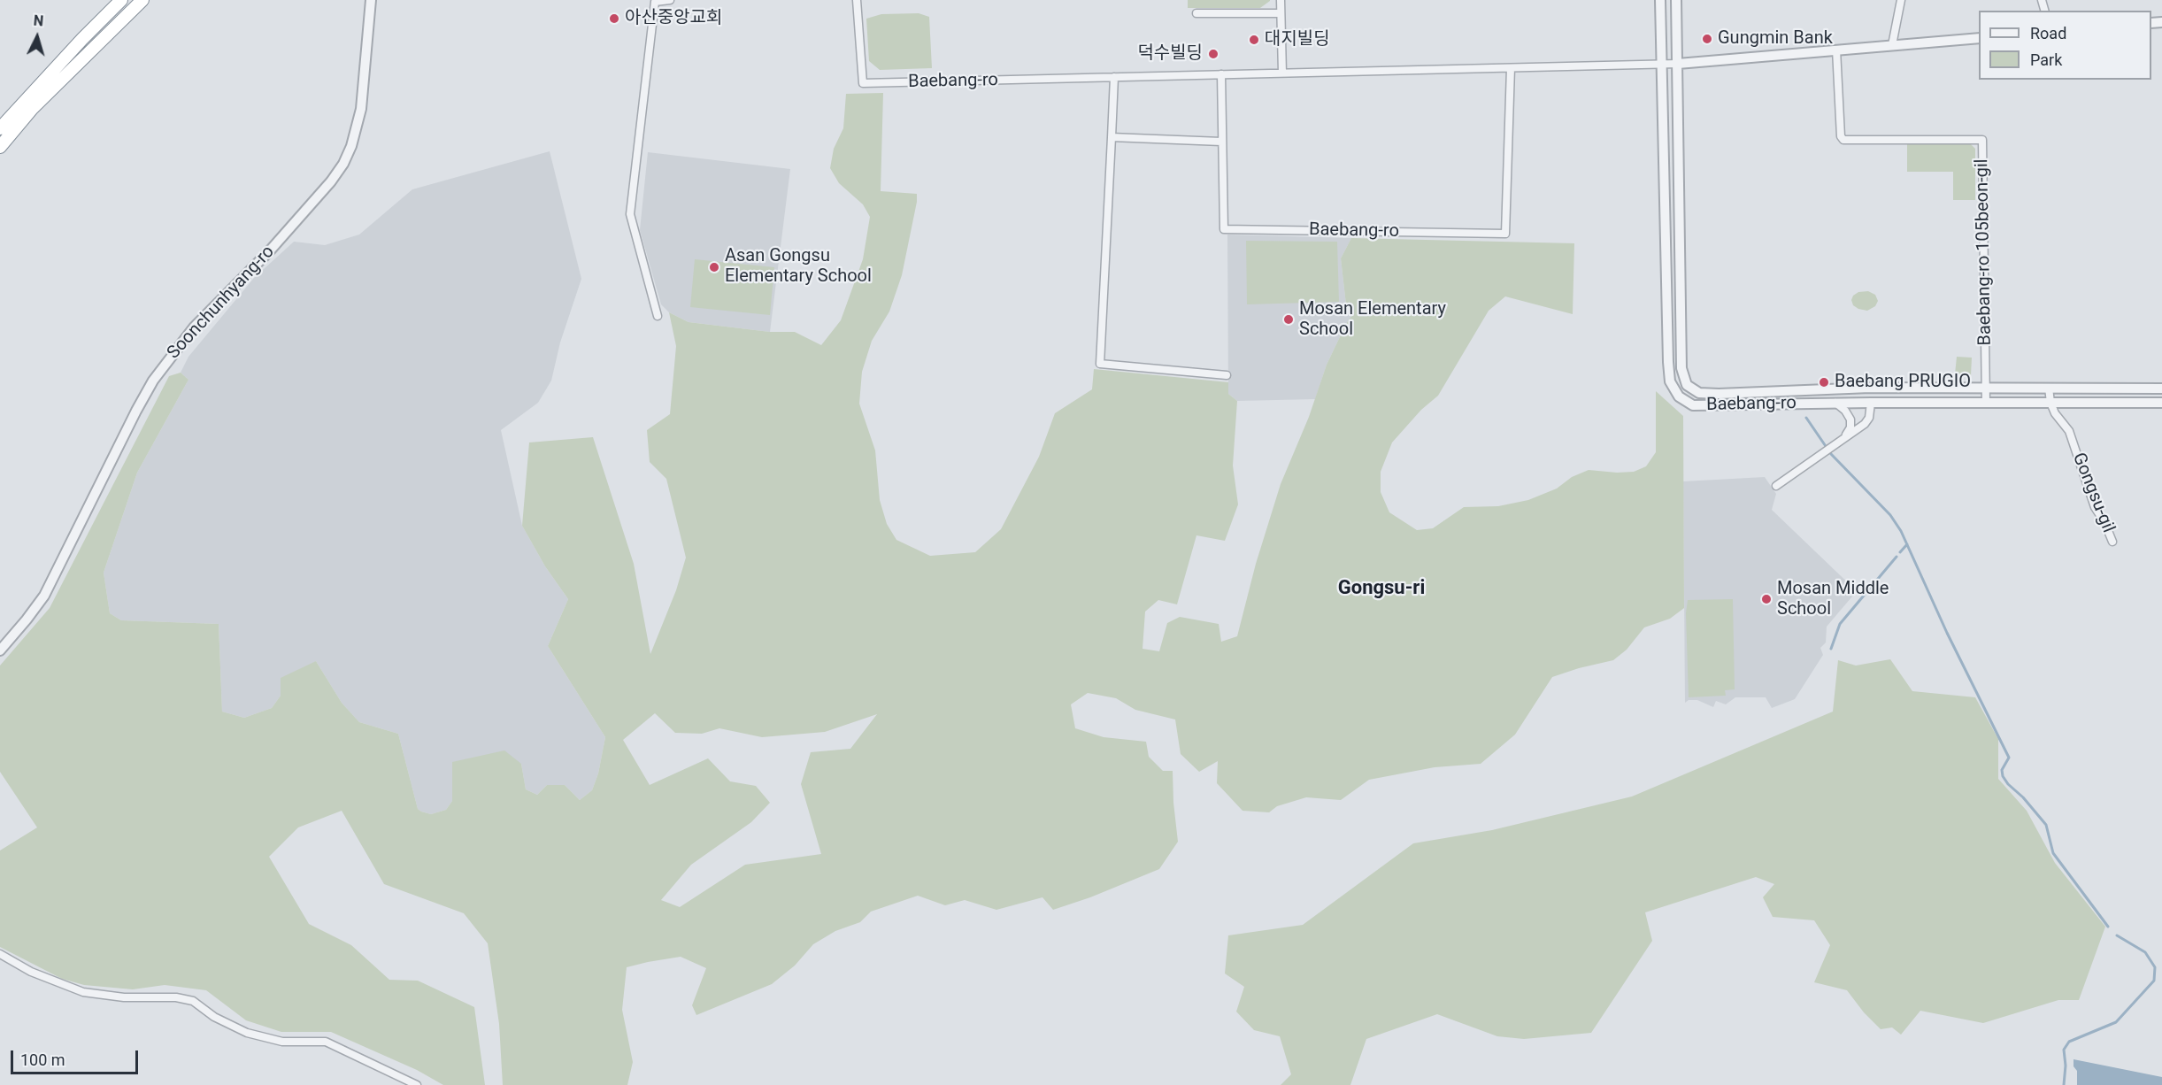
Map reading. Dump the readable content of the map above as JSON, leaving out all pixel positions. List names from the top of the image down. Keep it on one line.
{"streets":{"street":["Baebang-ro","Baebang-ro 105beon-gil","Soonchunhyang-ro","Gongsu-gil"]},"crossings":[["Baebang-ro","Baebang-ro 105beon-gil"],["Baebang-ro","Gongsu-gil"]],"districts":["Gongsu-ri"],"places":["아산중앙교회","Gungmin Bank","대지빌딩","덕수빌딩","Asan Gongsu Elementary School","Mosan Elementary School","Baebang PRUGIO","Mosan Middle School"],"legend":["Road","Park"],"scale_bar":"100 m","north":"top"}
